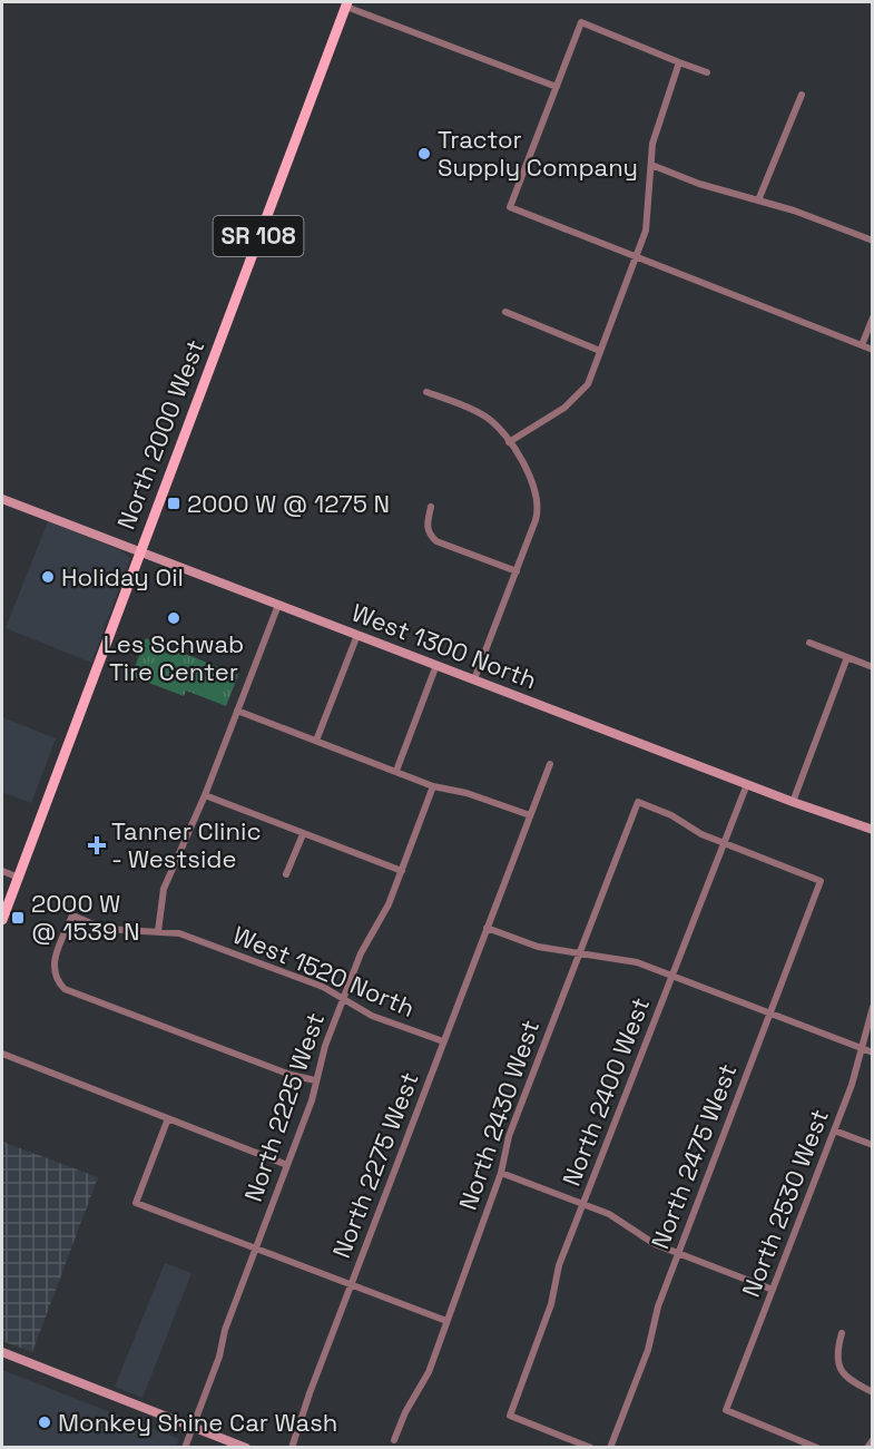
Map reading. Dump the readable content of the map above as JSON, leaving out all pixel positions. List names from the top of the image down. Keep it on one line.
{"streets":{"main road":["SR 108","North 2000 West"],"street":["West 1300 North","West 1520 North","North 2400 West","North 2225 West","North 2430 West","North 2475 West","North 2275 West","North 2530 West"]},"crossings":[["North 2000 West","West 1300 North"],["West 1300 North","North 2400 West"],["West 1520 North","North 2225 West"],["West 1520 North","North 2275 West"],["North 2400 West","North 2430 West"],["North 2400 West","North 2475 West"],["North 2430 West","North 2475 West"]],"places":{"other":["Tractor Supply Company","Holiday Oil","Les Schwab Tire Center","Monkey Shine Car Wash"],"transit":["2000 W @ 1275 N","2000 W @ 1539 N"],"health":["Tanner Clinic - Westside"]}}
